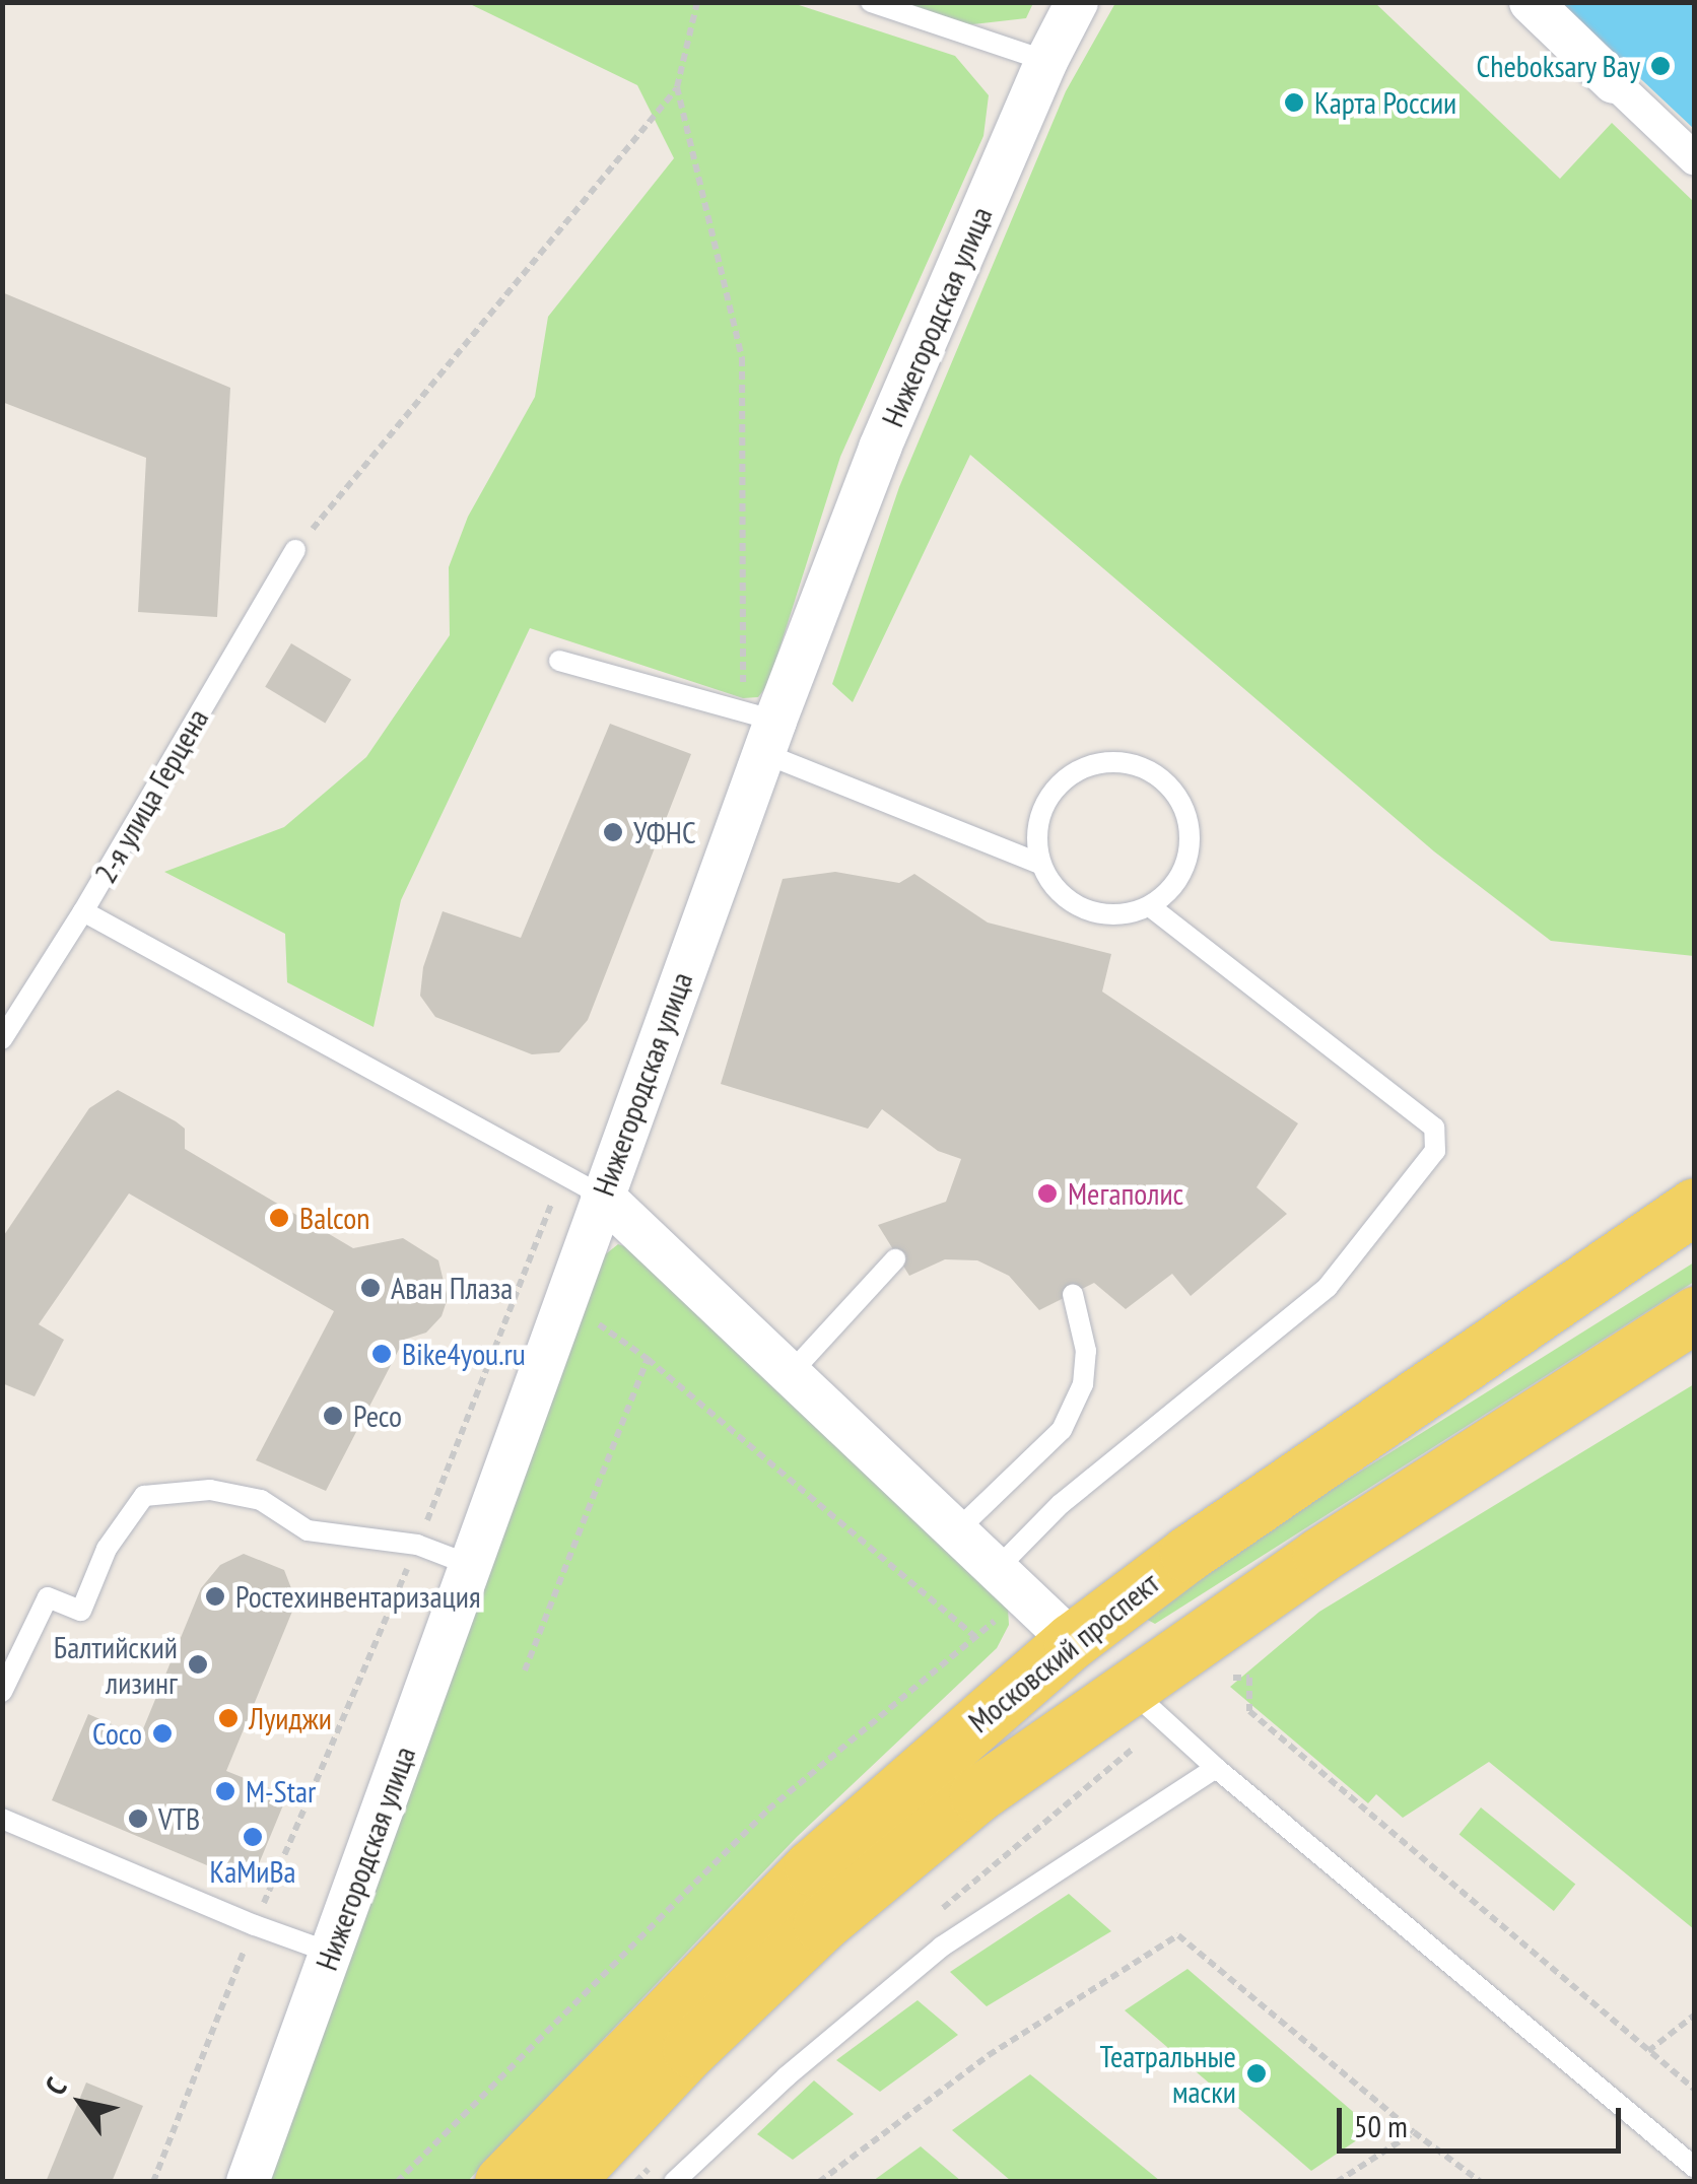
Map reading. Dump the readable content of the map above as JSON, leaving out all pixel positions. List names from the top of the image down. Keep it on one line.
{"streets":{"main road":["Московский проспект"],"street":["Нижегородская улица"],"lane":["2-я улица Герцена"]},"places":["Cheboksary Bay","Карта России","УФНС","Мегаполис","Balcon","Аван Плаза","Bike4you.ru","Ресо","Ростехинвентаризация","Балтийский лизинг","Луиджи","Сосо","M-Star","VTB","КаМиВа","Театральные маски"],"scale_bar":"50 m","north":"top left"}
